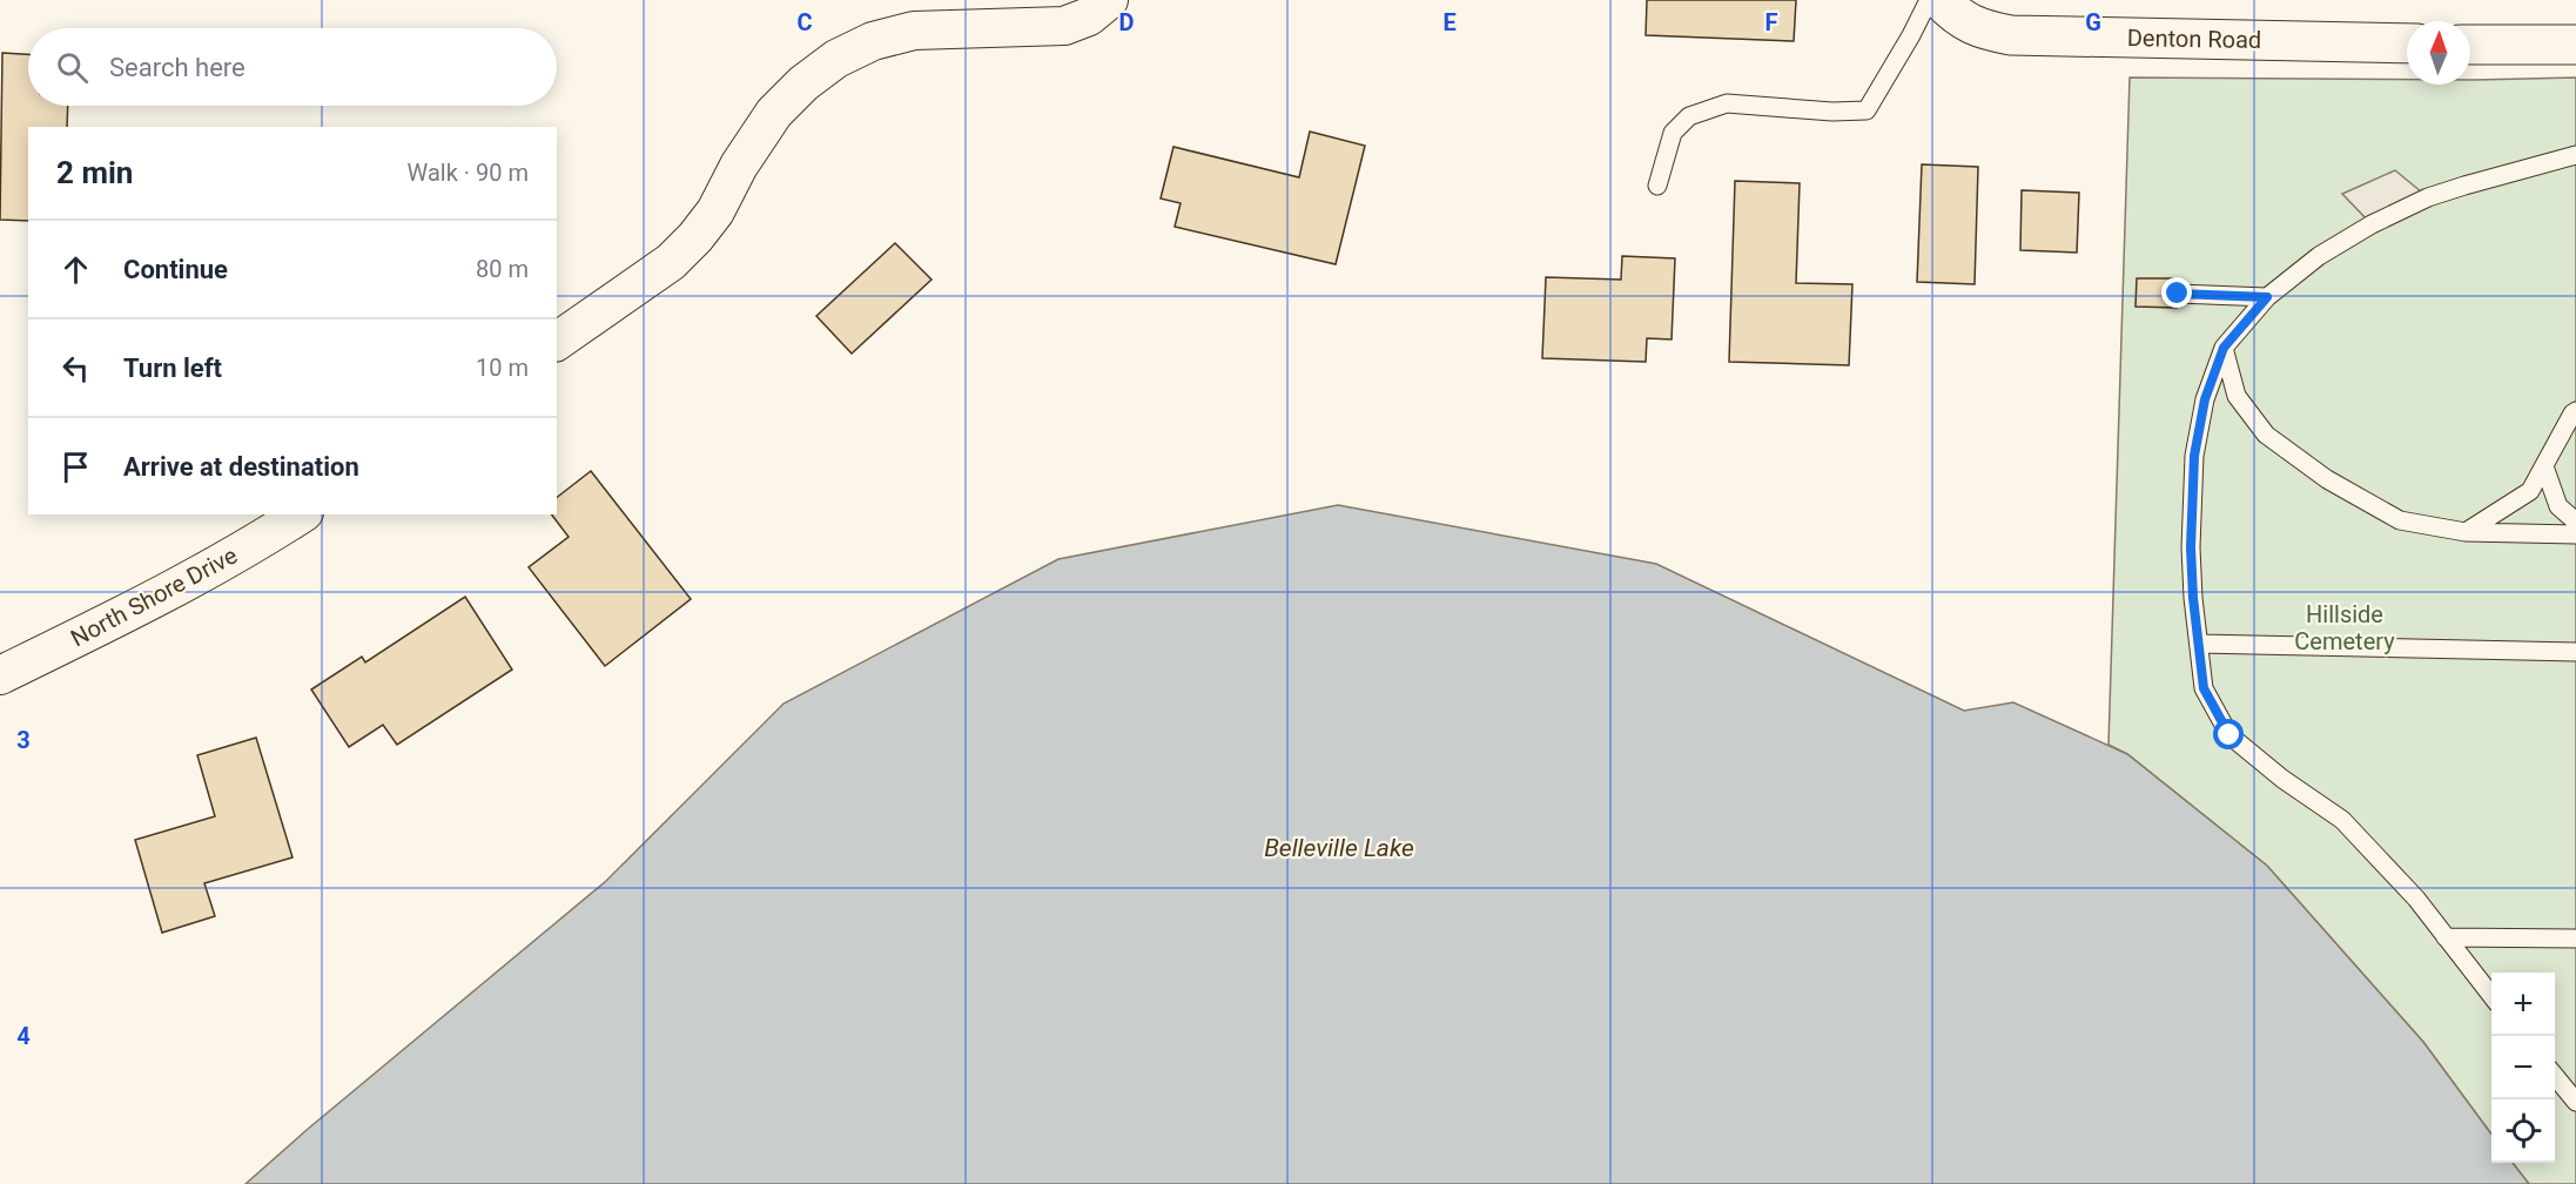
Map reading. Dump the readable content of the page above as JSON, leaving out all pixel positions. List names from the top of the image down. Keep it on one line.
{"streets":{"street":["Denton Road","North Shore Drive"]},"water":["Belleville Lake"],"parks":["Hillside Cemetery"],"north":"top","page":{"search":"Search here","heading":["2 min","Walk · 90 m"],"list":[["Continue","80 m"],["Turn left","10 m"],"Arrive at destination"],"map_buttons":["+","−"]},"grid":{"columns":["C","D","E","F","G"],"rows":["3","4"]}}
